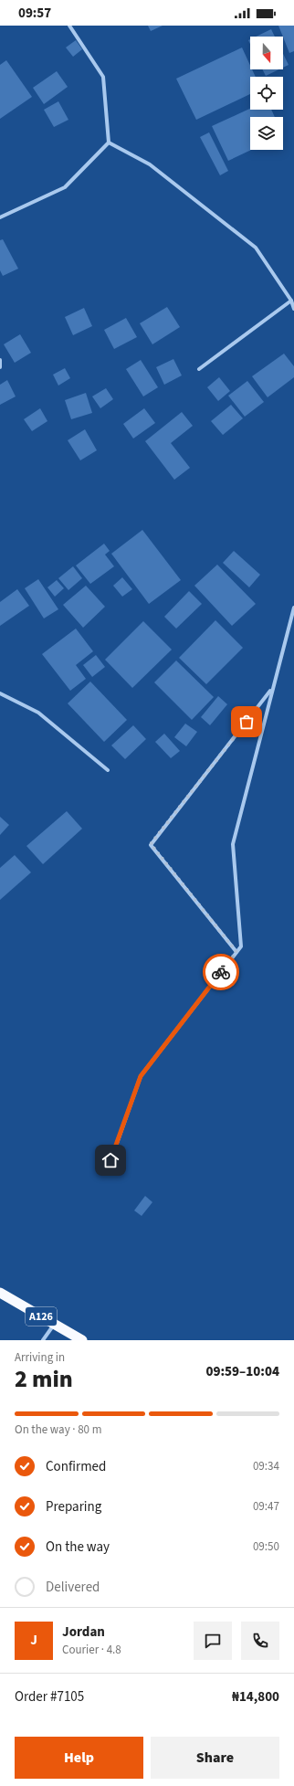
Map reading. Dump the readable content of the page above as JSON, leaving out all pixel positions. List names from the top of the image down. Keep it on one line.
{"streets":{"highway":["A126"]},"north":"bottom","page":{"status":"09:57","heading":["2 min","Arriving in","09:59–10:04"],"panel":["Jordan","Courier · 4.8","Order #7105","₦14,800"],"bar":"On the way · 80 m","list":[["Confirmed","09:34"],["Preparing","09:47"],["On the way","09:50"],"Delivered"],"round":"J","buttons":["Help","Share"]}}
